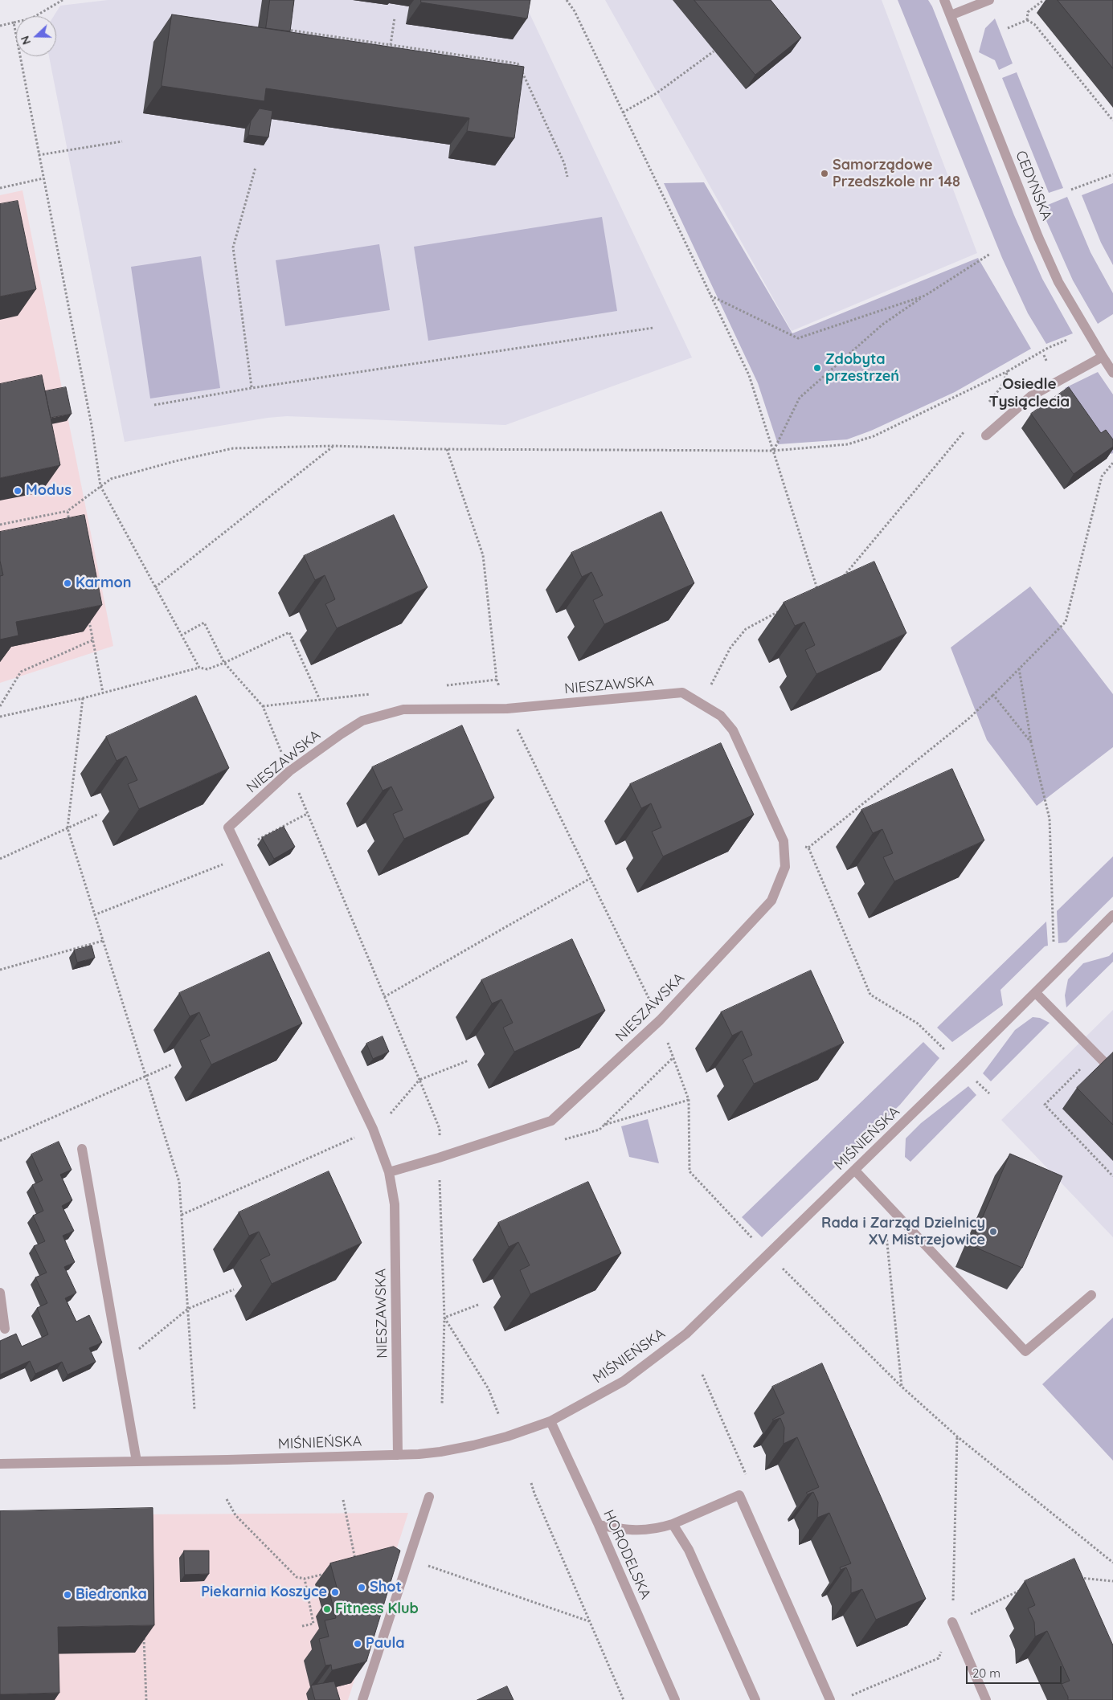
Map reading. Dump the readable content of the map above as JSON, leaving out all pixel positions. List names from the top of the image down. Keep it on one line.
{"streets":{"street":["CEDYŃSKA","NIESZAWSKA","MIŚNIEŃSKA","HORODELSKA"]},"crossings":[["NIESZAWSKA","MIŚNIEŃSKA"],["MIŚNIEŃSKA","HORODELSKA"]],"districts":["Osiedle Tysiąclecia"],"places":["Samorządowe Przedszkole nr 148","Zdobyta przestrzeń","Modus","Karmon","Rada i Zarząd Dzielnicy XV Mistrzejowice","Shot","Piekarnia Koszyce","Biedronka","Fitness Klub","Paula"],"scale_bar":"20 m","north":"left"}
